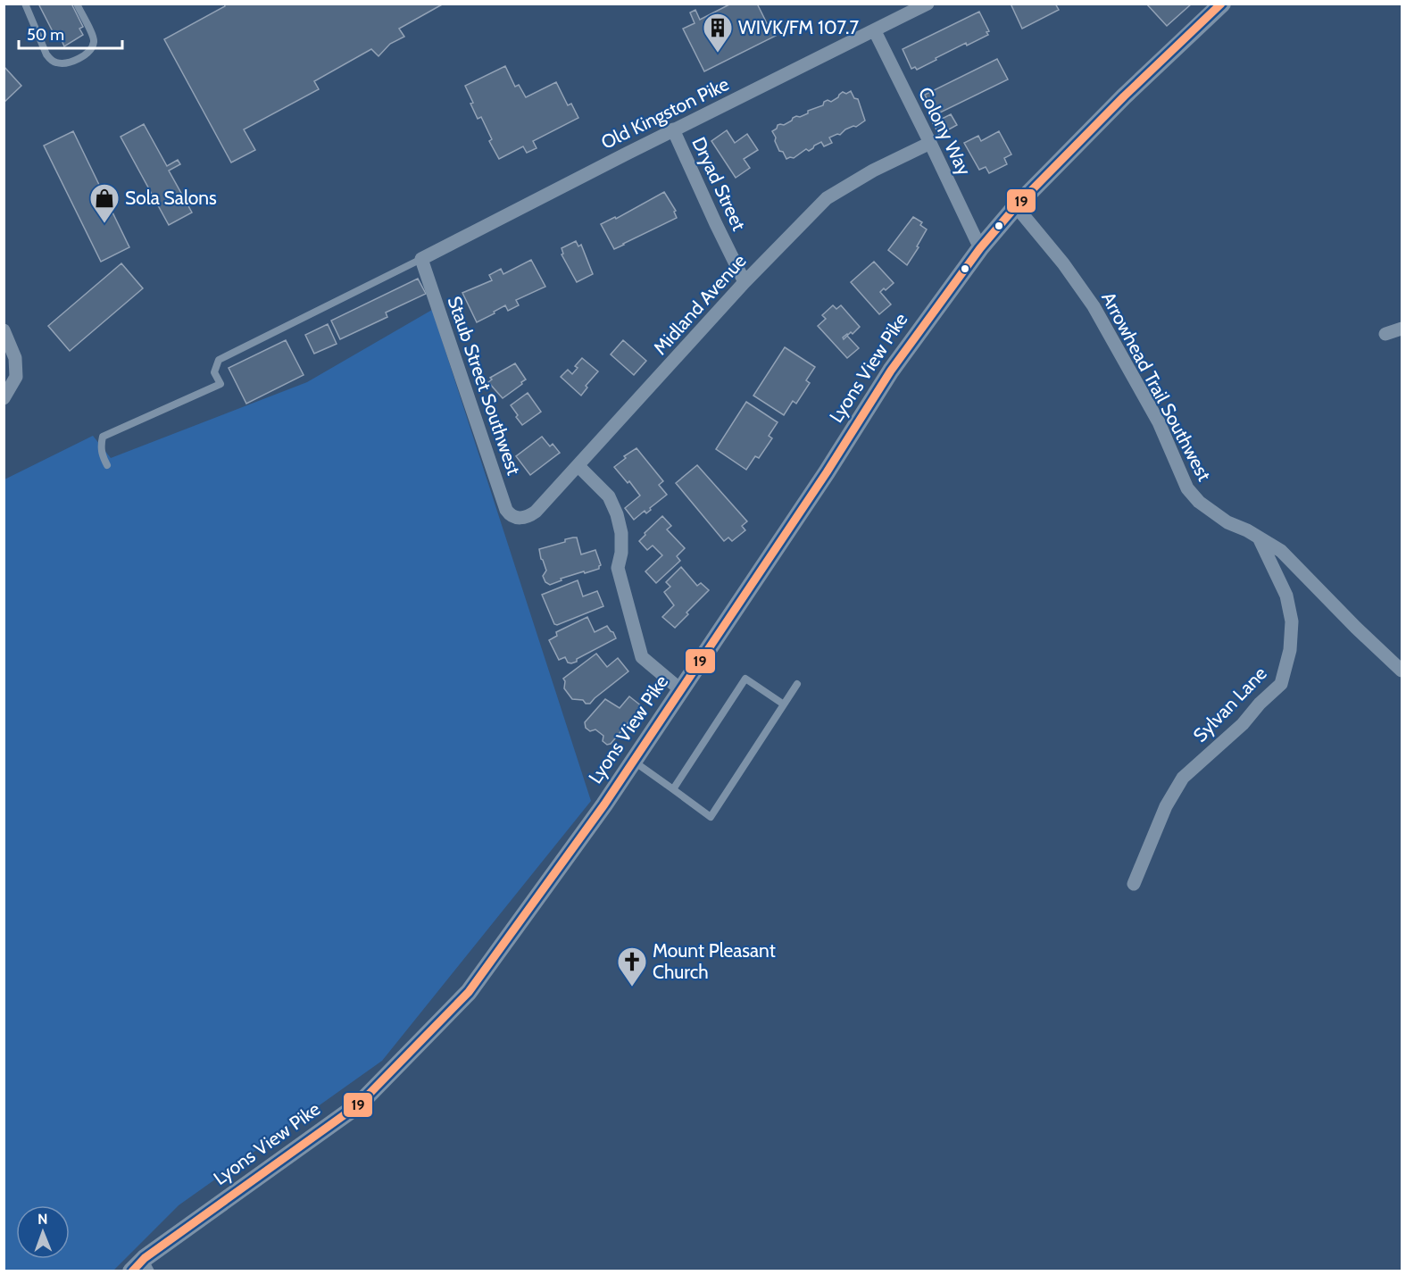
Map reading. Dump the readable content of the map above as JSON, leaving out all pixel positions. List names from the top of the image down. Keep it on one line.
{"streets":{"street":["Old Kingston Pike","Colony Way","Dryad Street","Midland Avenue","Lyons View Pike","Staub Street Southwest","Arrowhead Trail Southwest","Sylvan Lane"]},"crossings":[["Old Kingston Pike","Colony Way"],["Old Kingston Pike","Dryad Street"],["Old Kingston Pike","Staub Street Southwest"],["Colony Way","Midland Avenue"],["Colony Way","Lyons View Pike"],["Dryad Street","Midland Avenue"],["Midland Avenue","Staub Street Southwest"],["Lyons View Pike","Arrowhead Trail Southwest"],["Arrowhead Trail Southwest","Sylvan Lane"]],"places":{"building":["WIVK/FM 107.7"],"shop":["Sola Salons"],"church":["Mount Pleasant Church"]},"lines":["transit line 19"],"scale_bar":"50 m","north":"top"}
